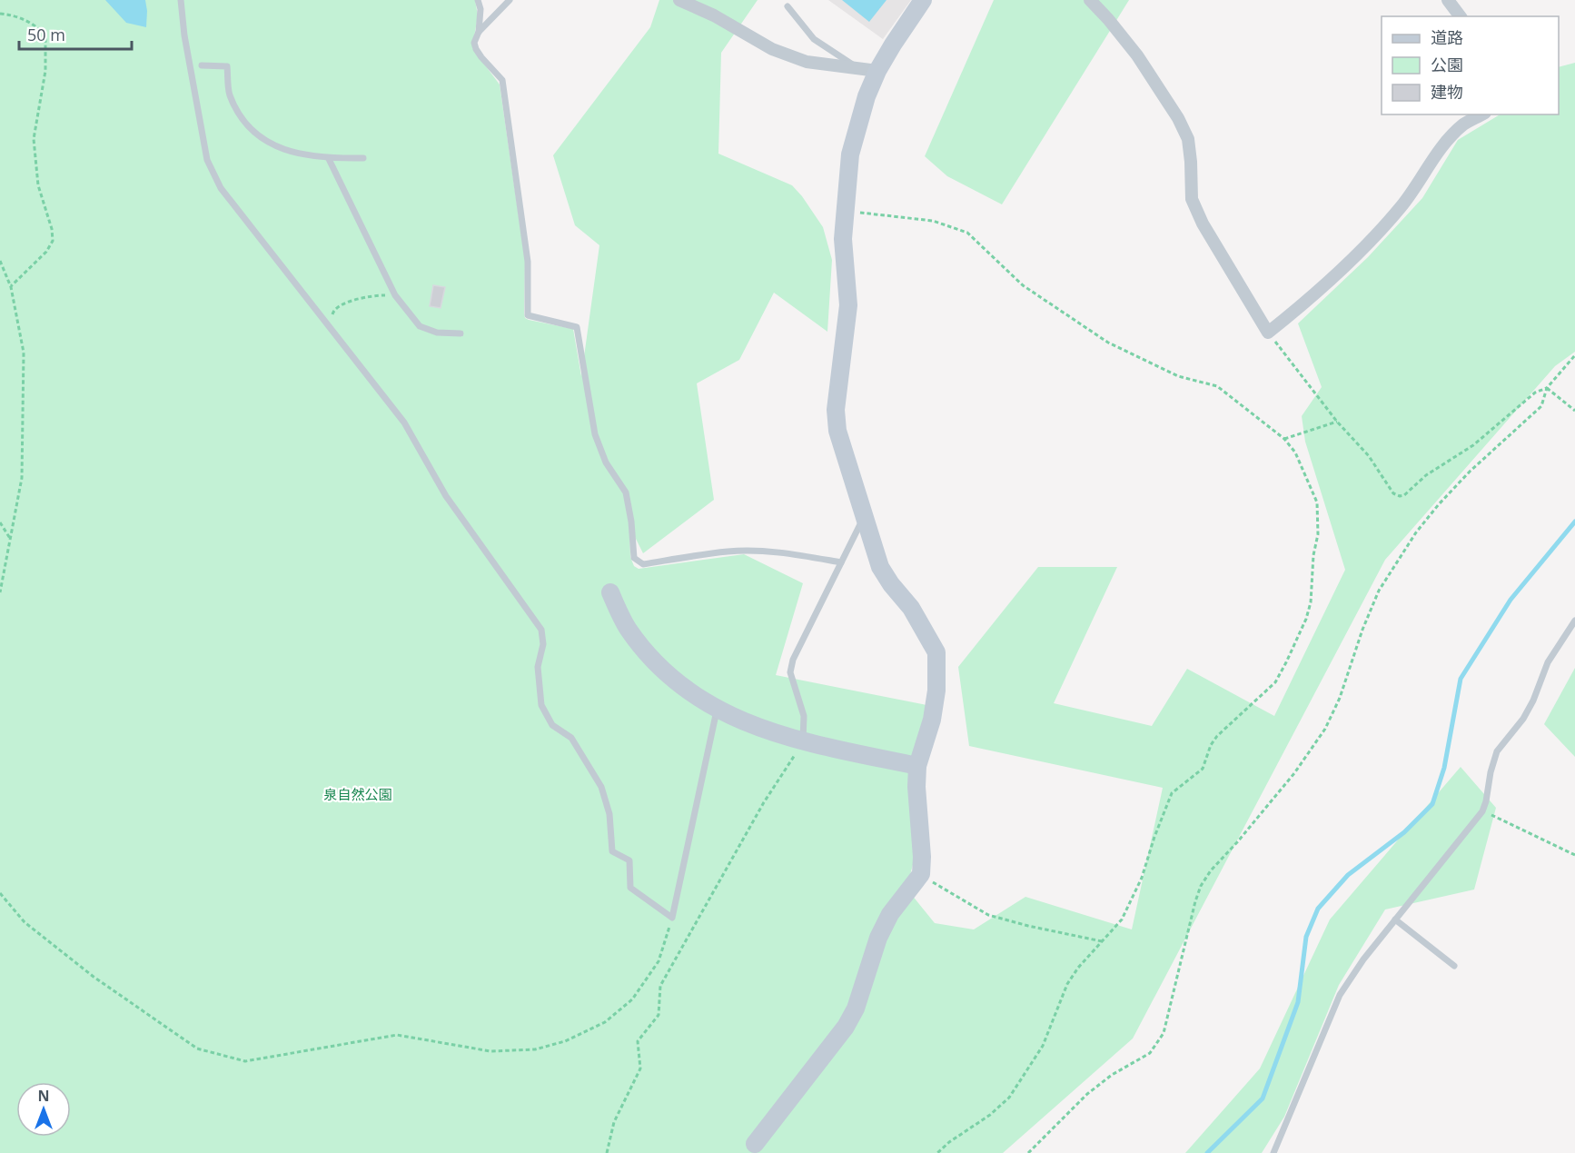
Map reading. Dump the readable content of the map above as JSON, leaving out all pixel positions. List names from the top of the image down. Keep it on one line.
{"parks":["泉自然公園"],"legend":["道路","公園","建物"],"scale_bar":"50 m","north":"top"}
